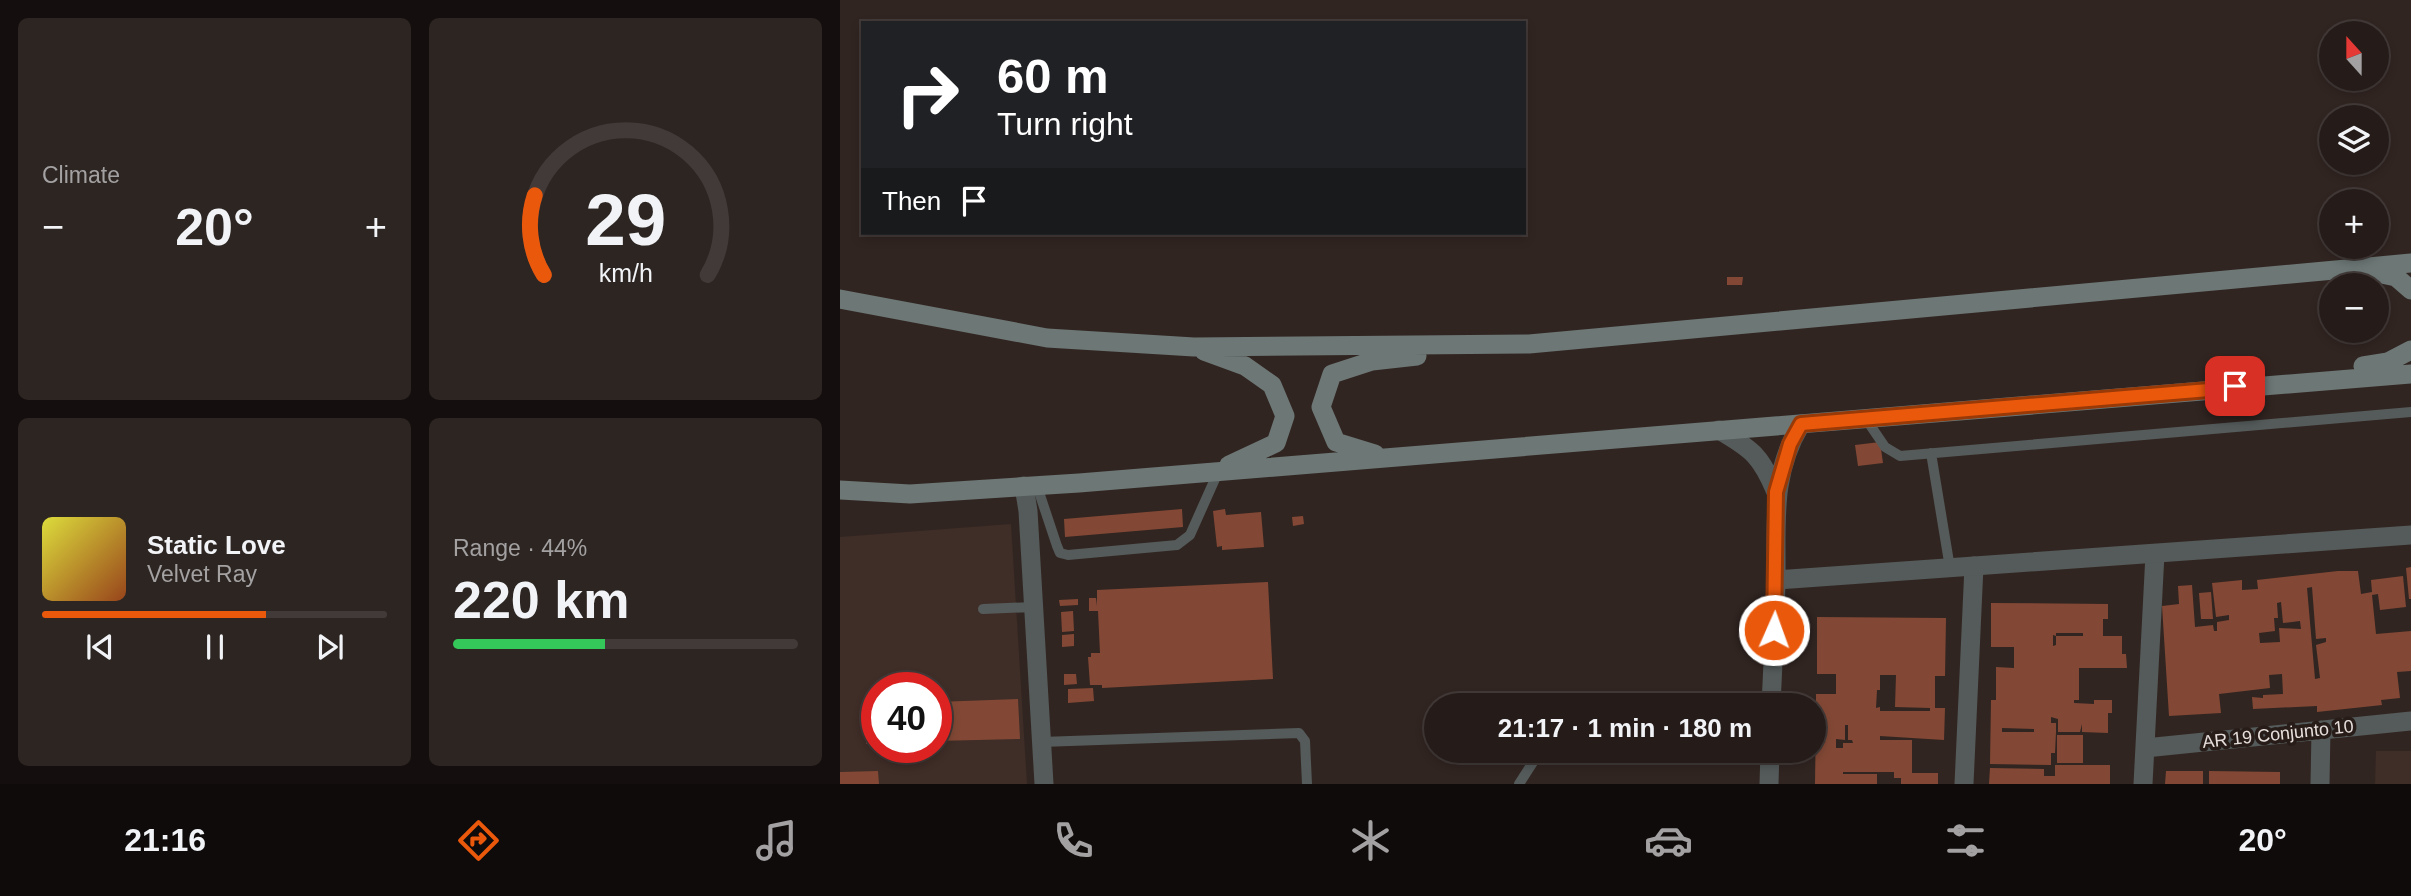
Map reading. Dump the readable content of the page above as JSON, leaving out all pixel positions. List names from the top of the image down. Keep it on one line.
{"streets":{"street":["AR 19 Conjunto 10"]},"north":"top","page":{"tile":["Climate",["Range · 44%","220 km"]],"map_buttons":["+","−"],"turn":["60 m","Turn right"],"then":"Then","heat":["−","20°","+"],"song":["Static Love","Velvet Ray"],"limit":"40","trip":"21:17 · 1 min · 180 m","tabs":["21:16","20°"],"gauge":["29","km/h"]}}
